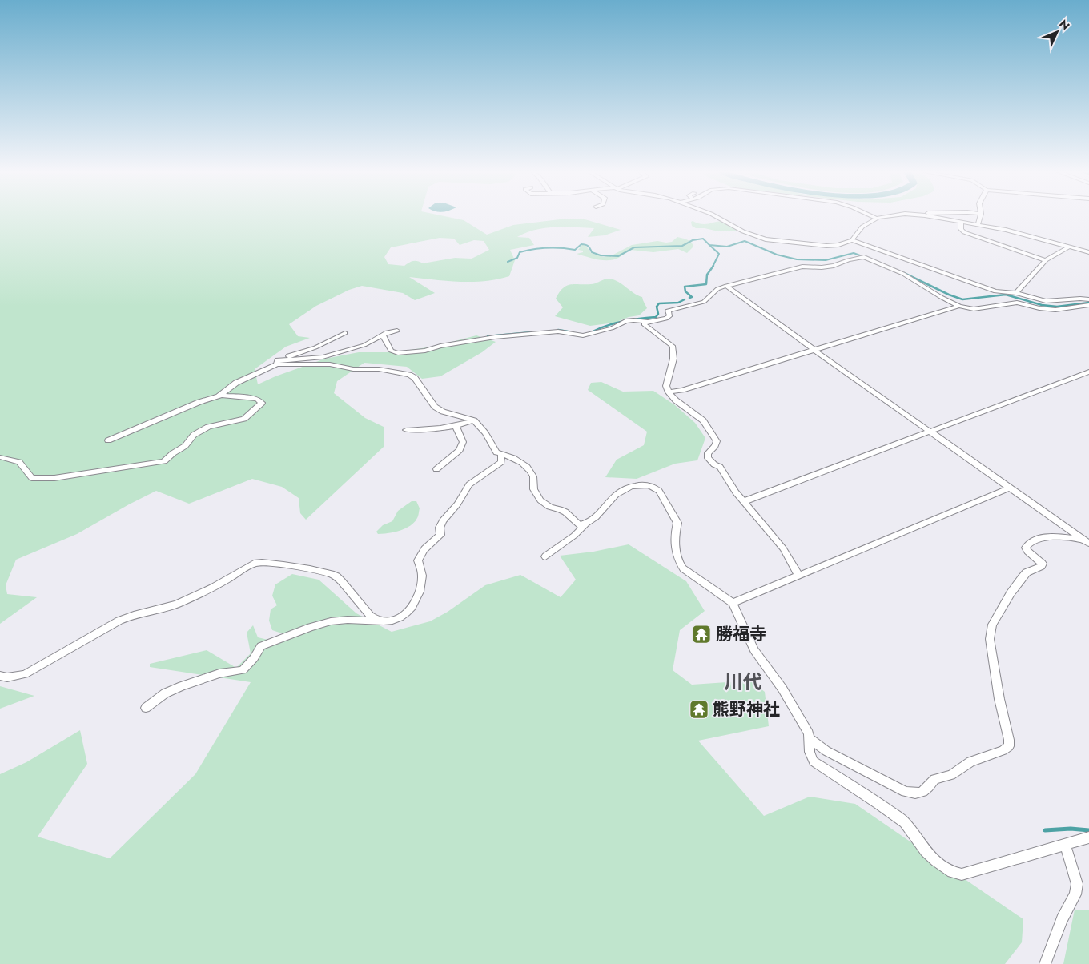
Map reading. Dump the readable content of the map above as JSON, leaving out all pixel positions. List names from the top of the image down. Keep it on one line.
{"districts":["川代"],"places":{"temple":["勝福寺","熊野神社"]},"north":"top right"}
